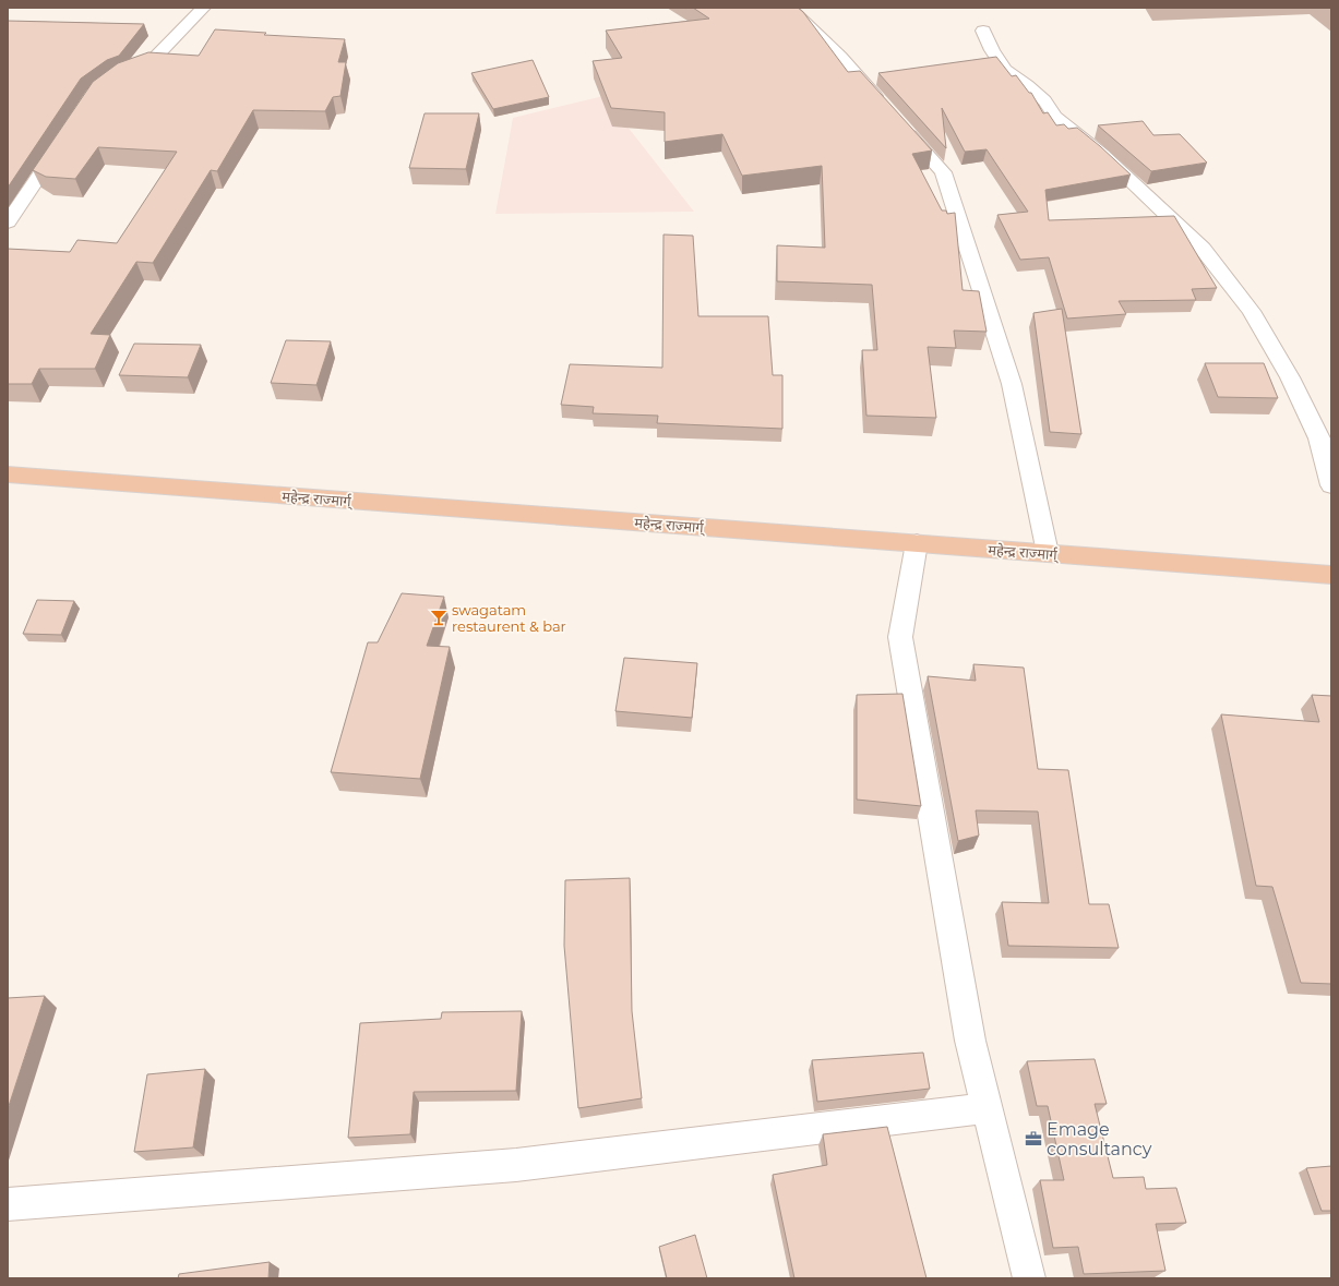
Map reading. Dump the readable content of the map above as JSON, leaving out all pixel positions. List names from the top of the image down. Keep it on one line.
{"streets":{"highway":["महेन्द्र राज्मार्ग्"]},"places":{"bar":["swagatam restaurent & bar"],"office":["Emage consultancy"]}}
